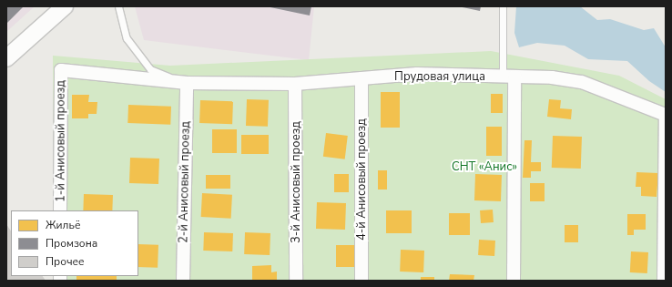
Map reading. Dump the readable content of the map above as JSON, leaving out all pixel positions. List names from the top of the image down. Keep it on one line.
{"streets":{"street":["Прудовая улица","1-й Анисовый проезд","4-й Анисовый проезд","2-й Анисовый проезд","3-й Анисовый проезд"]},"crossings":[["Прудовая улица","1-й Анисовый проезд"],["Прудовая улица","4-й Анисовый проезд"],["Прудовая улица","2-й Анисовый проезд"],["Прудовая улица","3-й Анисовый проезд"]],"parks":["СНТ «Анис»"],"legend":["Жильё","Промзона","Прочее"]}
